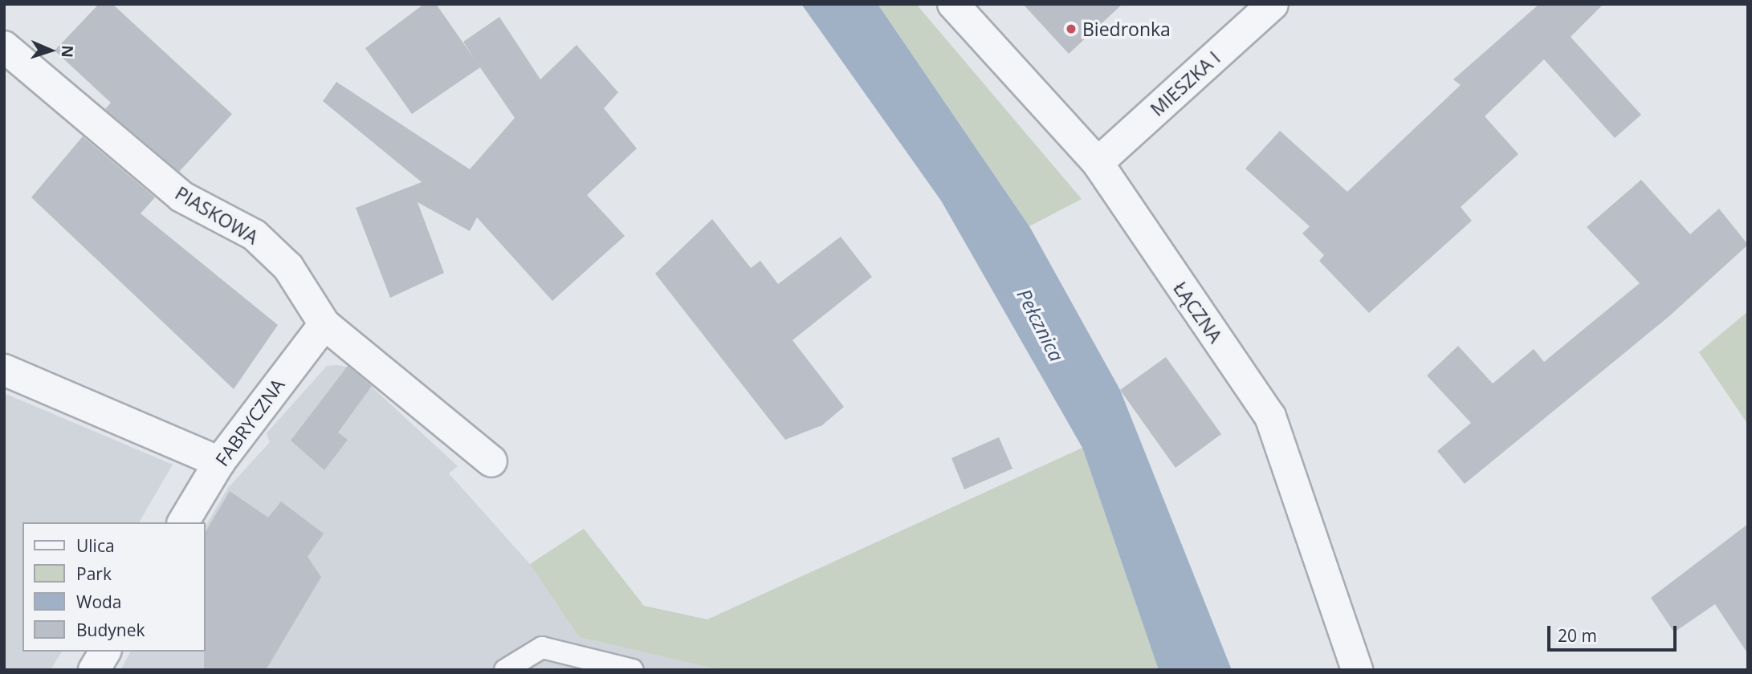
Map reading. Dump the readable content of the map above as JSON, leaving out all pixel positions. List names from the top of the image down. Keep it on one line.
{"streets":{"street":["MIESZKA I","PIASKOWA","ŁĄCZNA","FABRYCZNA"]},"crossings":[["MIESZKA I","ŁĄCZNA"],["PIASKOWA","FABRYCZNA"]],"water":["Pełcznica"],"places":["Biedronka"],"legend":["Ulica","Park","Woda","Budynek"],"scale_bar":"20 m","north":"right"}
